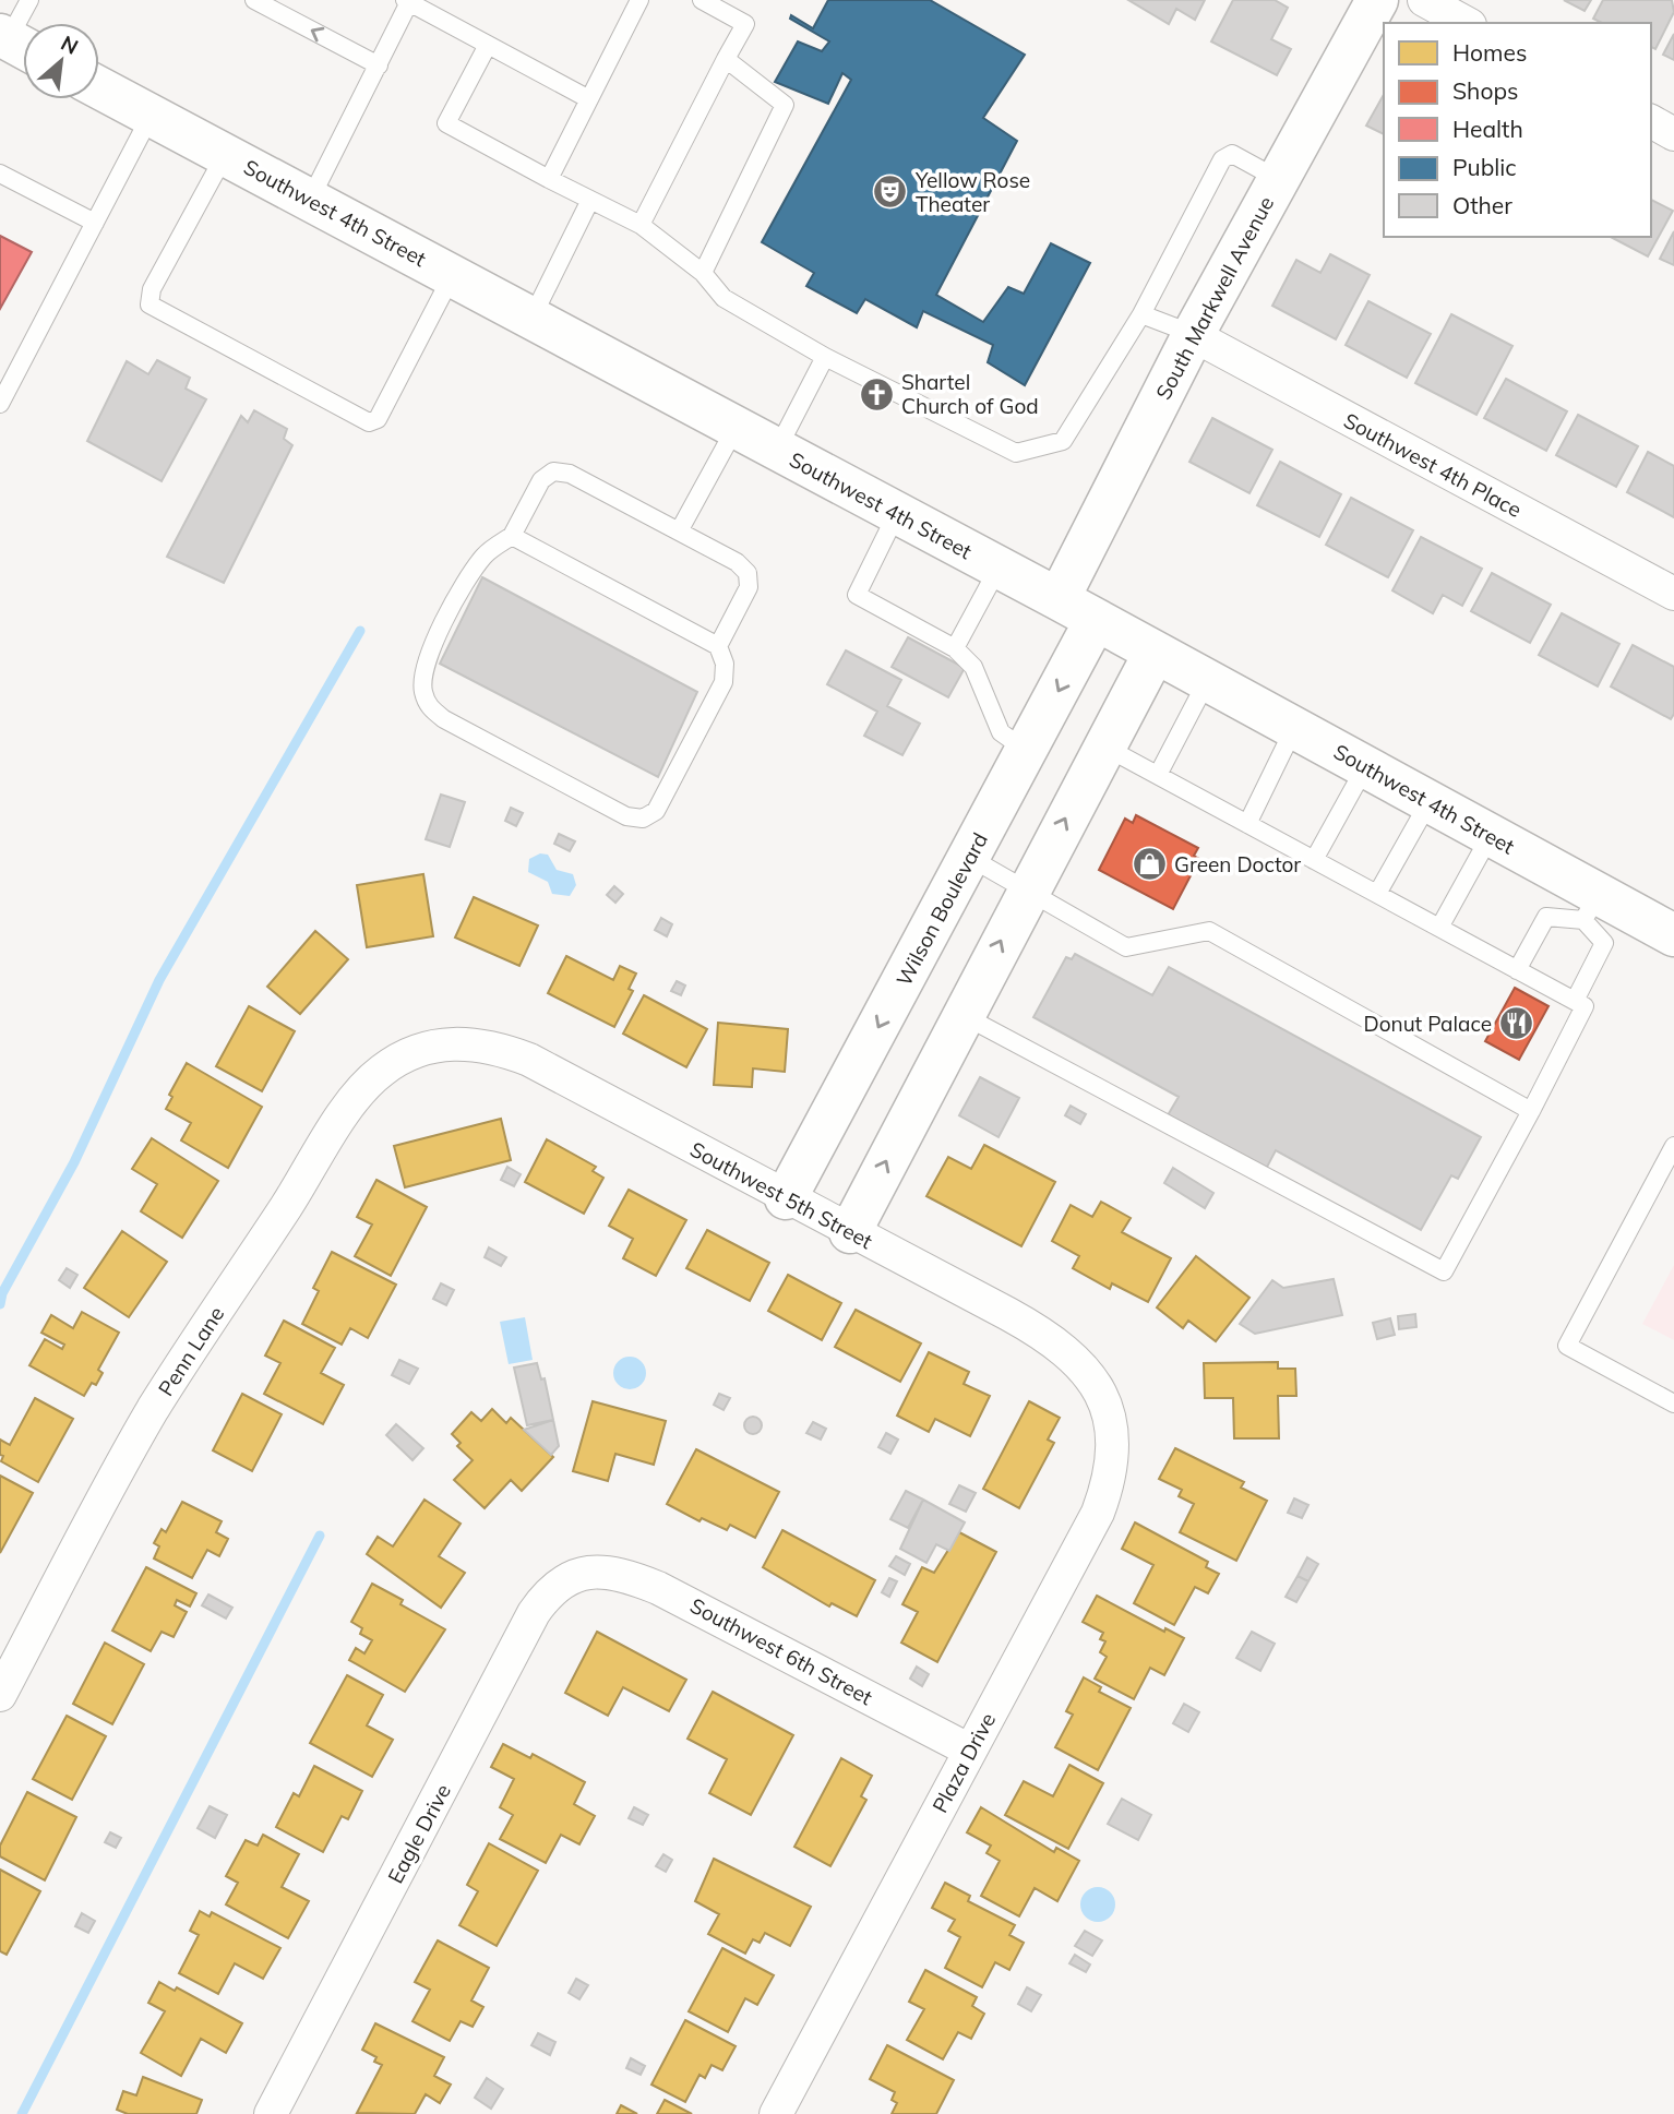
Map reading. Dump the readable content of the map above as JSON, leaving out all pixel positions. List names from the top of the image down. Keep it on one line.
{"streets":{"street":["Southwest 4th Street","South Markwell Avenue","Southwest 4th Place","Wilson Boulevard","Southwest 5th Street","Penn Lane","Southwest 6th Street","Plaza Drive","Eagle Drive"]},"crossings":[["Southwest 4th Street","South Markwell Avenue"],["Southwest 4th Street","Wilson Boulevard"],["South Markwell Avenue","Southwest 4th Place"],["Wilson Boulevard","Southwest 5th Street"],["Southwest 5th Street","Penn Lane"],["Southwest 5th Street","Plaza Drive"],["Southwest 6th Street","Plaza Drive"],["Southwest 6th Street","Eagle Drive"]],"places":{"theatre":["Yellow Rose Theater"],"church":["Shartel Church of God"],"shop":["Green Doctor"],"restaurant":["Donut Palace"]},"legend":["Homes","Shops","Health","Public","Other"],"north":"top right"}
